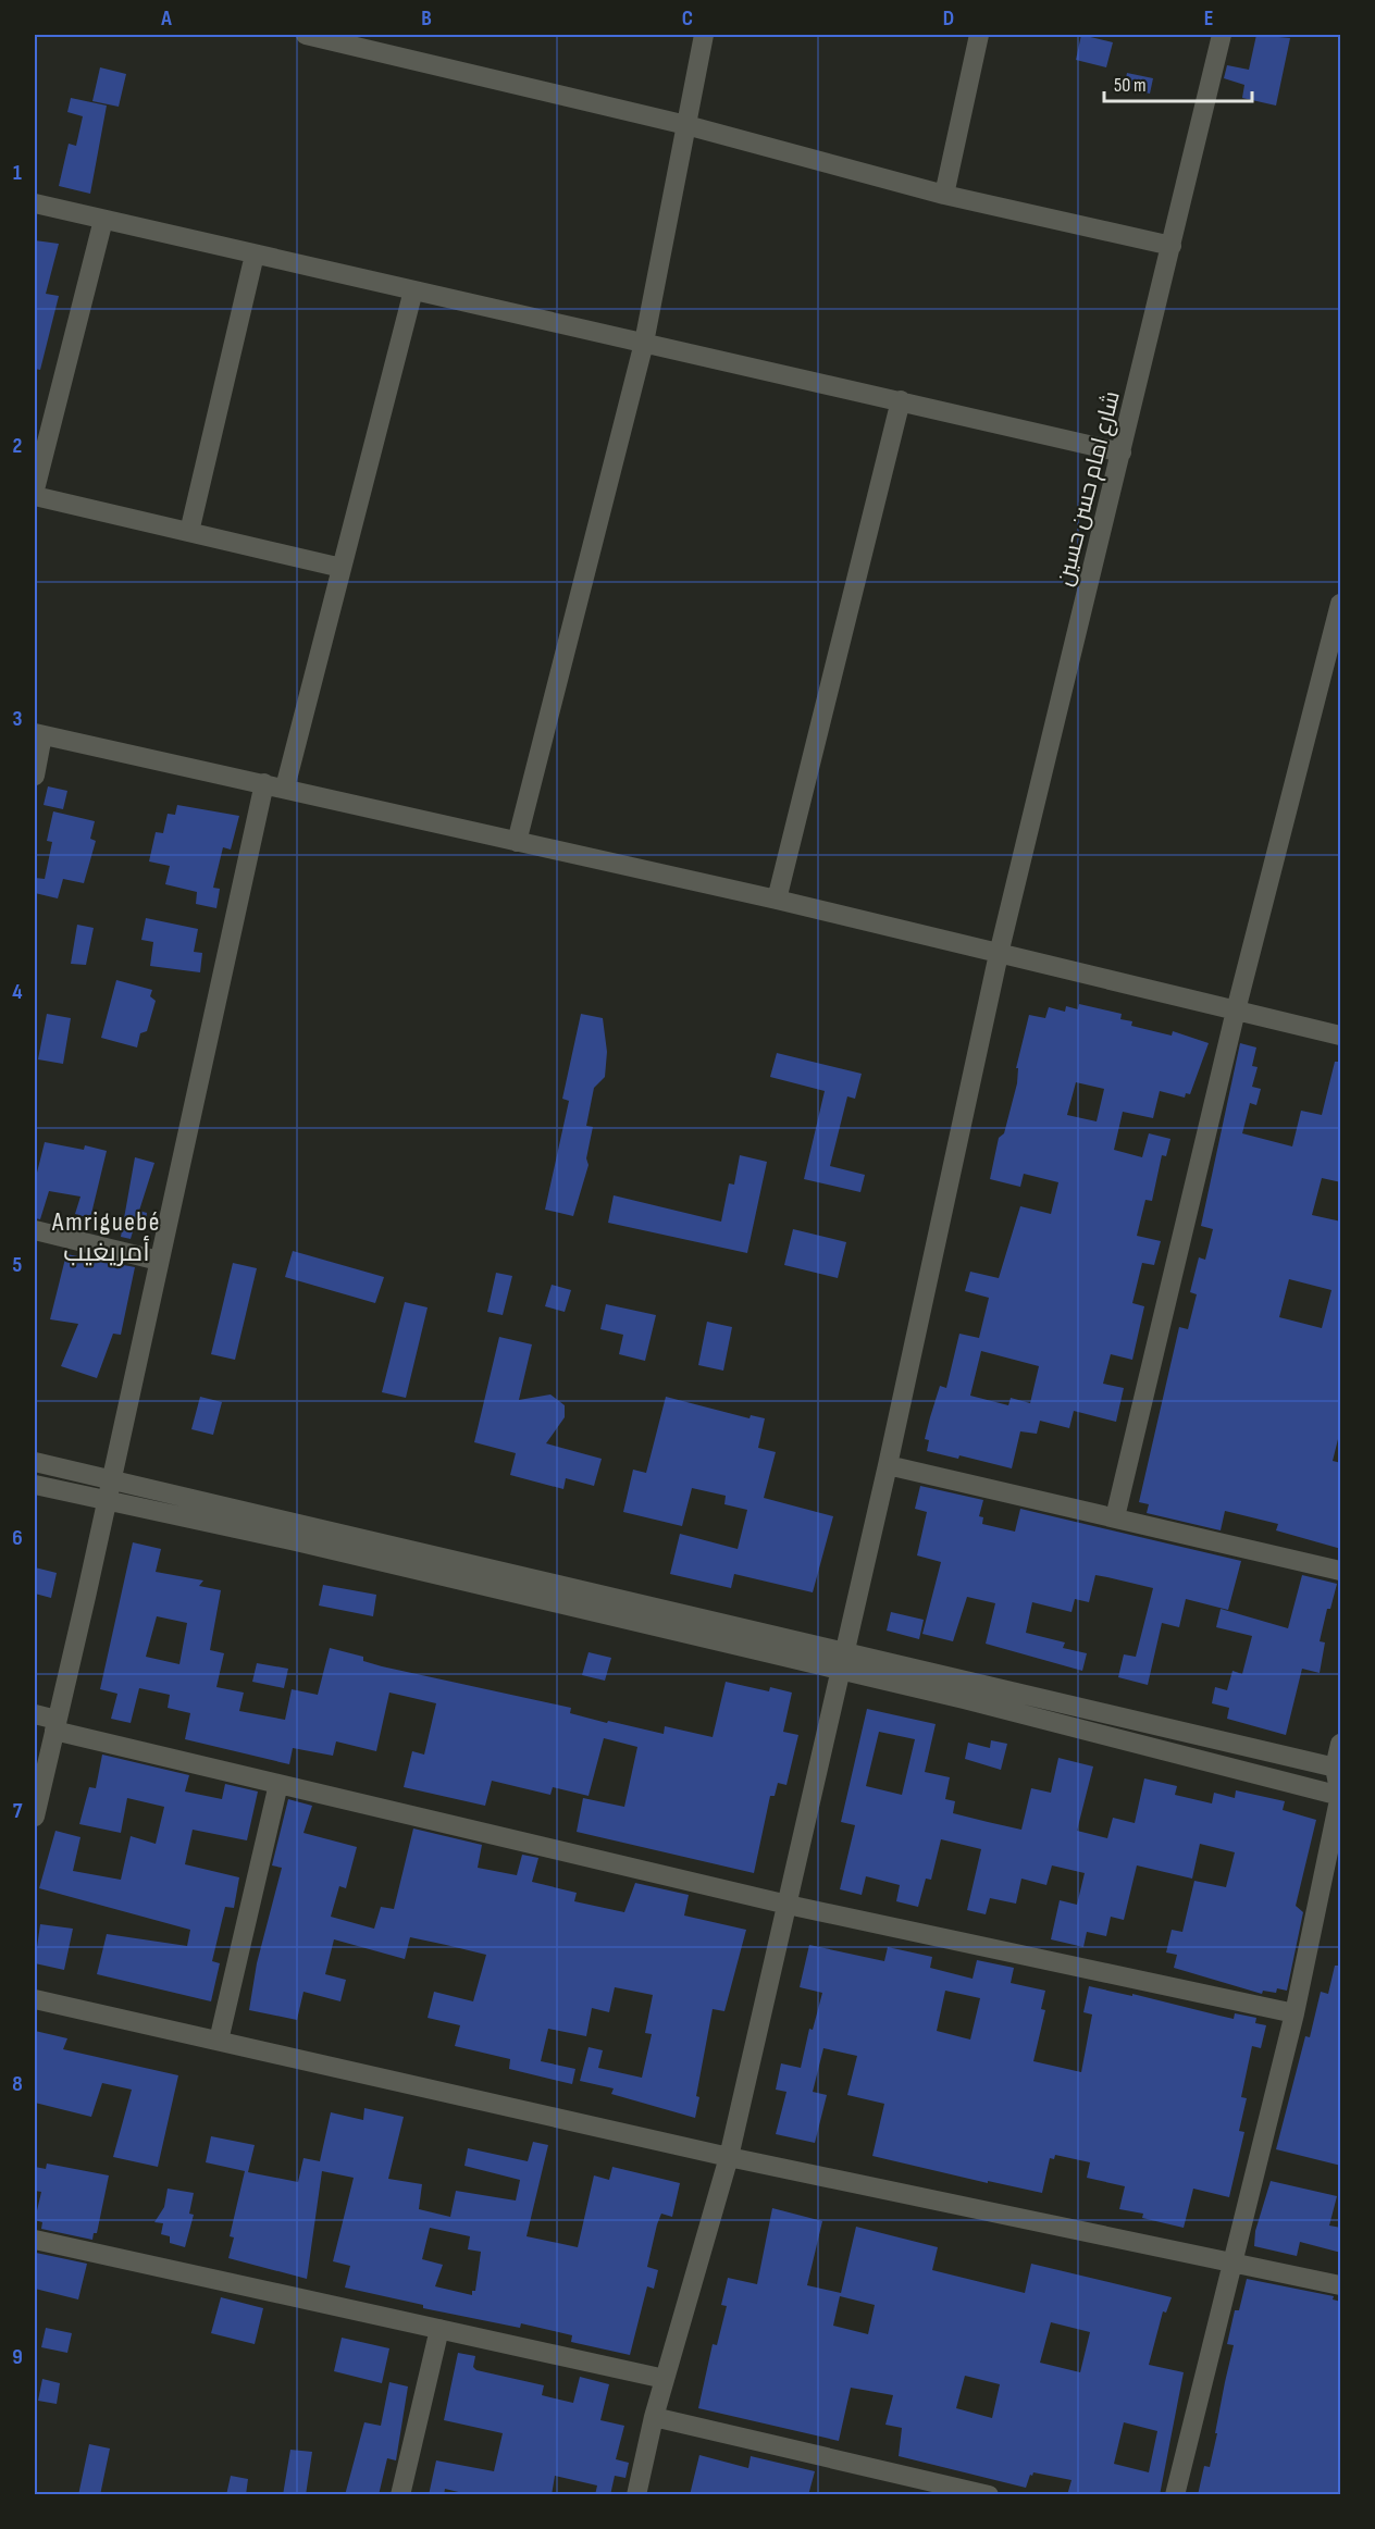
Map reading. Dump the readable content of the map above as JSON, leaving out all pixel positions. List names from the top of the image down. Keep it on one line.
{"streets":{"street":["شارع امام حسن حسين"]},"districts":["Amriguebé أمريغيب"],"scale_bar":"50 m","grid":{"columns":["A","B","C","D","E"],"rows":["1","2","3","4","5","6","7","8","9"]}}
